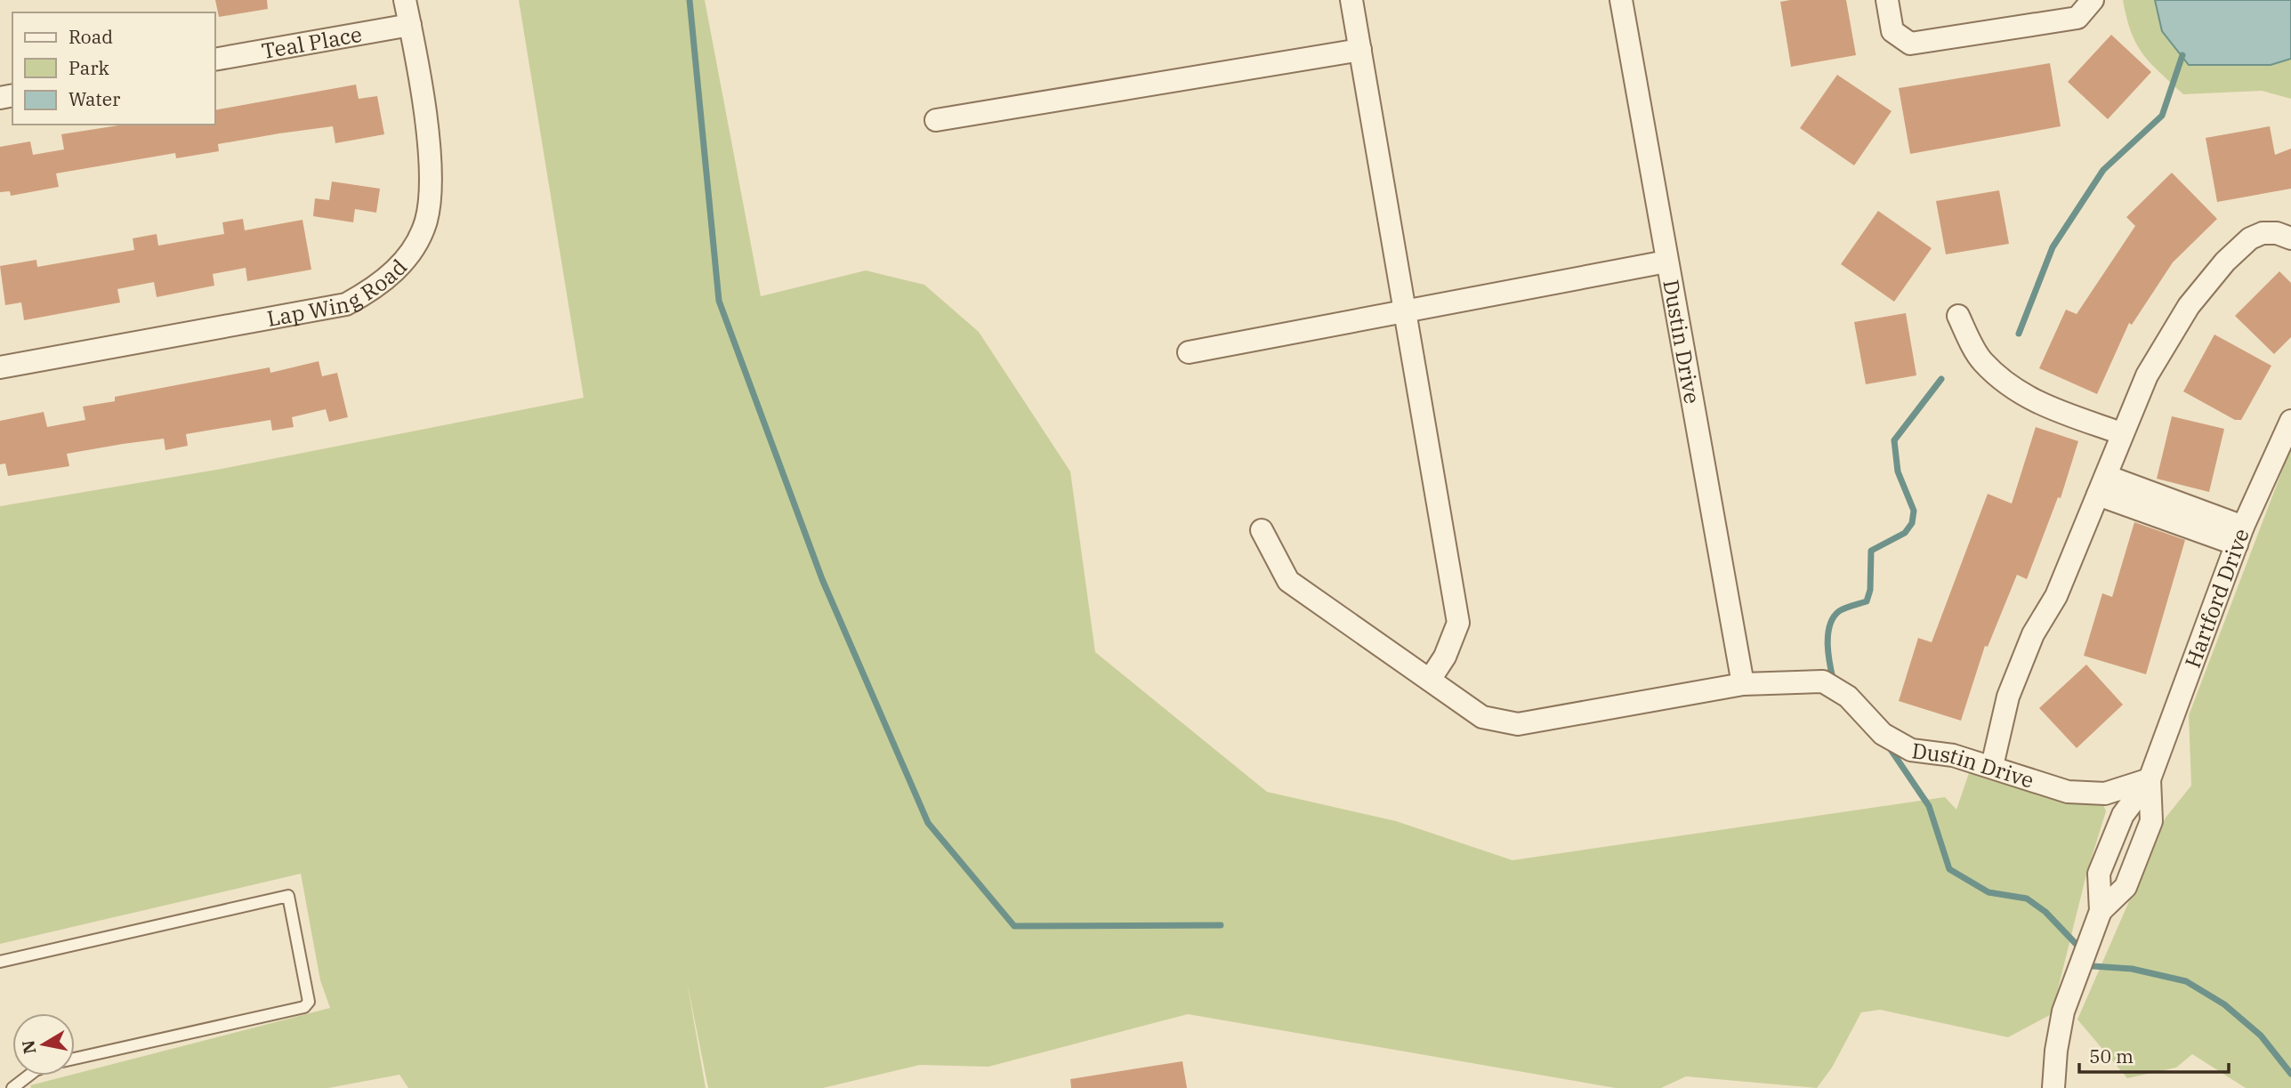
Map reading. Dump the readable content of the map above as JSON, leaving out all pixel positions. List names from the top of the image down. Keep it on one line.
{"streets":{"street":["Teal Place","Lap Wing Road","Dustin Drive","Hartford Drive"]},"crossings":[["Teal Place","Lap Wing Road"],["Dustin Drive","Hartford Drive"]],"legend":["Road","Park","Water"],"scale_bar":"50 m","north":"left"}
